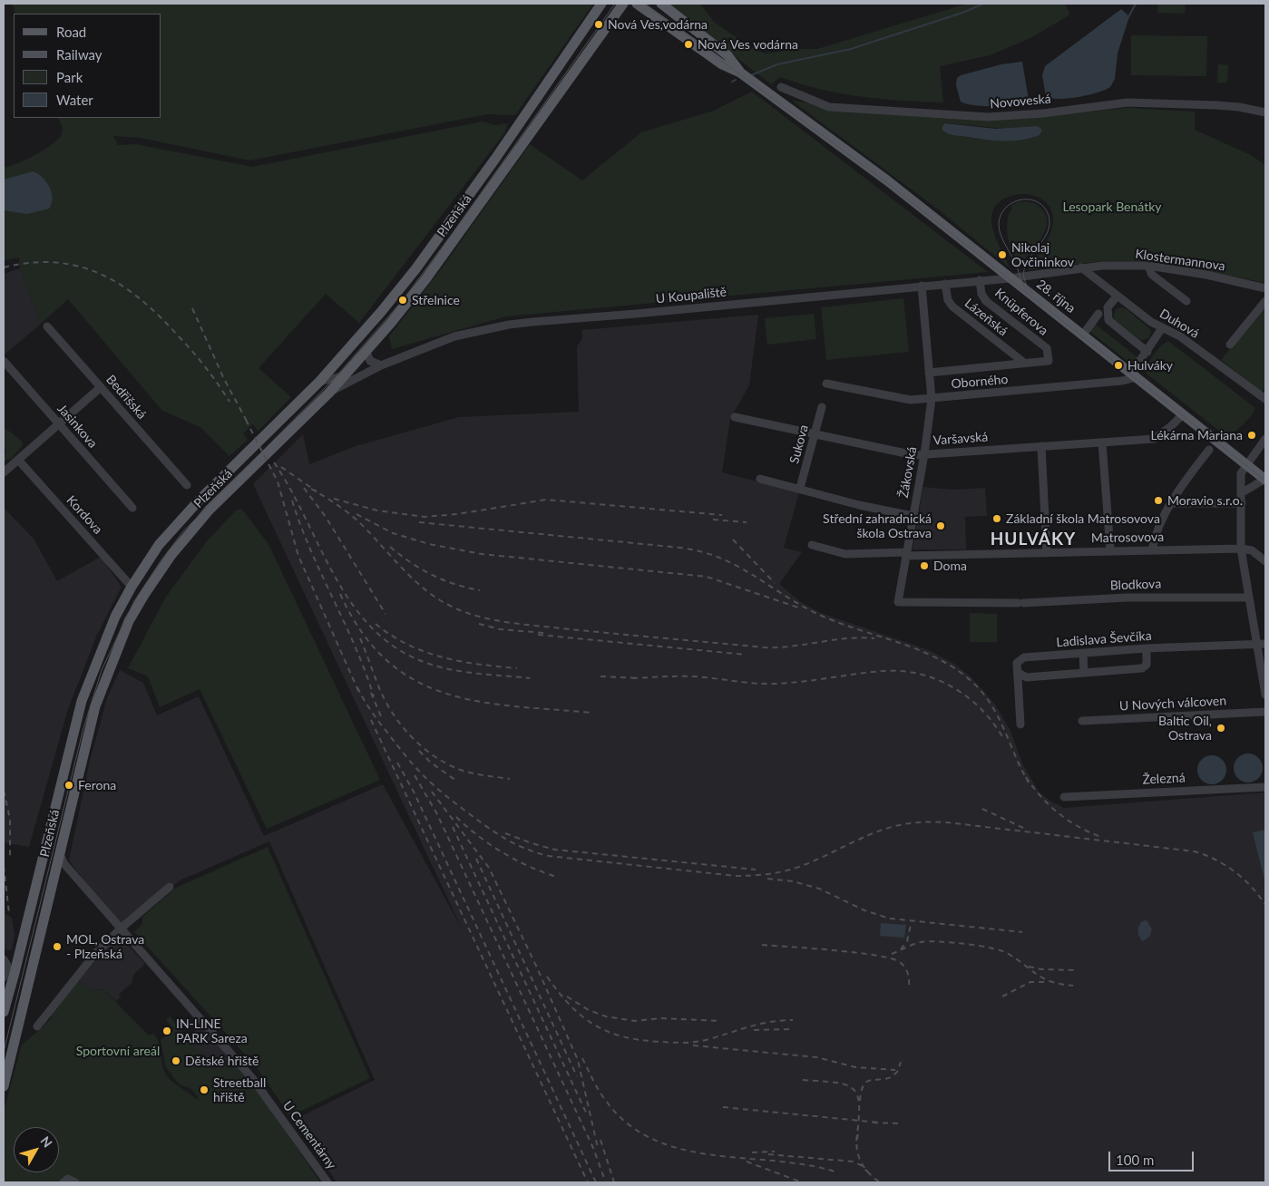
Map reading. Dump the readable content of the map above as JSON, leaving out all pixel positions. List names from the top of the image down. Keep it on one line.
{"streets":{"main road":["Plzeňská","28. října"],"street":["Novoveská","Klostermannova","U Koupaliště","Knüpferova","Lázeňská","Duhová","Oborného","Bedřišská","Jasinkova","Varšavská","Sukova","Žákovská","Kordova","Matrosovova","Blodkova","Ladislava Ševčíka","U Nových válcoven","Železná","U Cementárny"]},"crossings":[["Plzeňská","U Koupaliště"],["Plzeňská","Kordova"],["Plzeňská","U Cementárny"],["Klostermannova","U Koupaliště"],["Klostermannova","28. října"],["Klostermannova","Duhová"],["U Koupaliště","28. října"],["U Koupaliště","Knüpferova"],["U Koupaliště","Lázeňská"],["U Koupaliště","Žákovská"],["28. října","Oborného"],["28. října","Varšavská"],["Knüpferova","Lázeňská"],["Oborného","Žákovská"],["Varšavská","Sukova"],["Varšavská","Žákovská"],["Žákovská","Matrosovova"],["Žákovská","Blodkova"]],"districts":["HULVÁKY"],"parks":["Lesopark Benátky","Sportovní areál"],"places":["Nová Ves,vodárna","Nová Ves vodárna","Nikolaj Ovčininkov","Střelnice","Hulváky","Lékárna Mariana","Moravio s.r.o.","Základní škola Matrosovova","Střední zahradnická škola Ostrava","Doma","Baltic Oil, Ostrava","Ferona","MOL, Ostrava - Plzeňská","IN-LINE PARK Sareza","Dětské hřiště","Streetball hřiště"],"legend":["Road","Railway","Park","Water"],"scale_bar":"100 m","north":"top right"}
